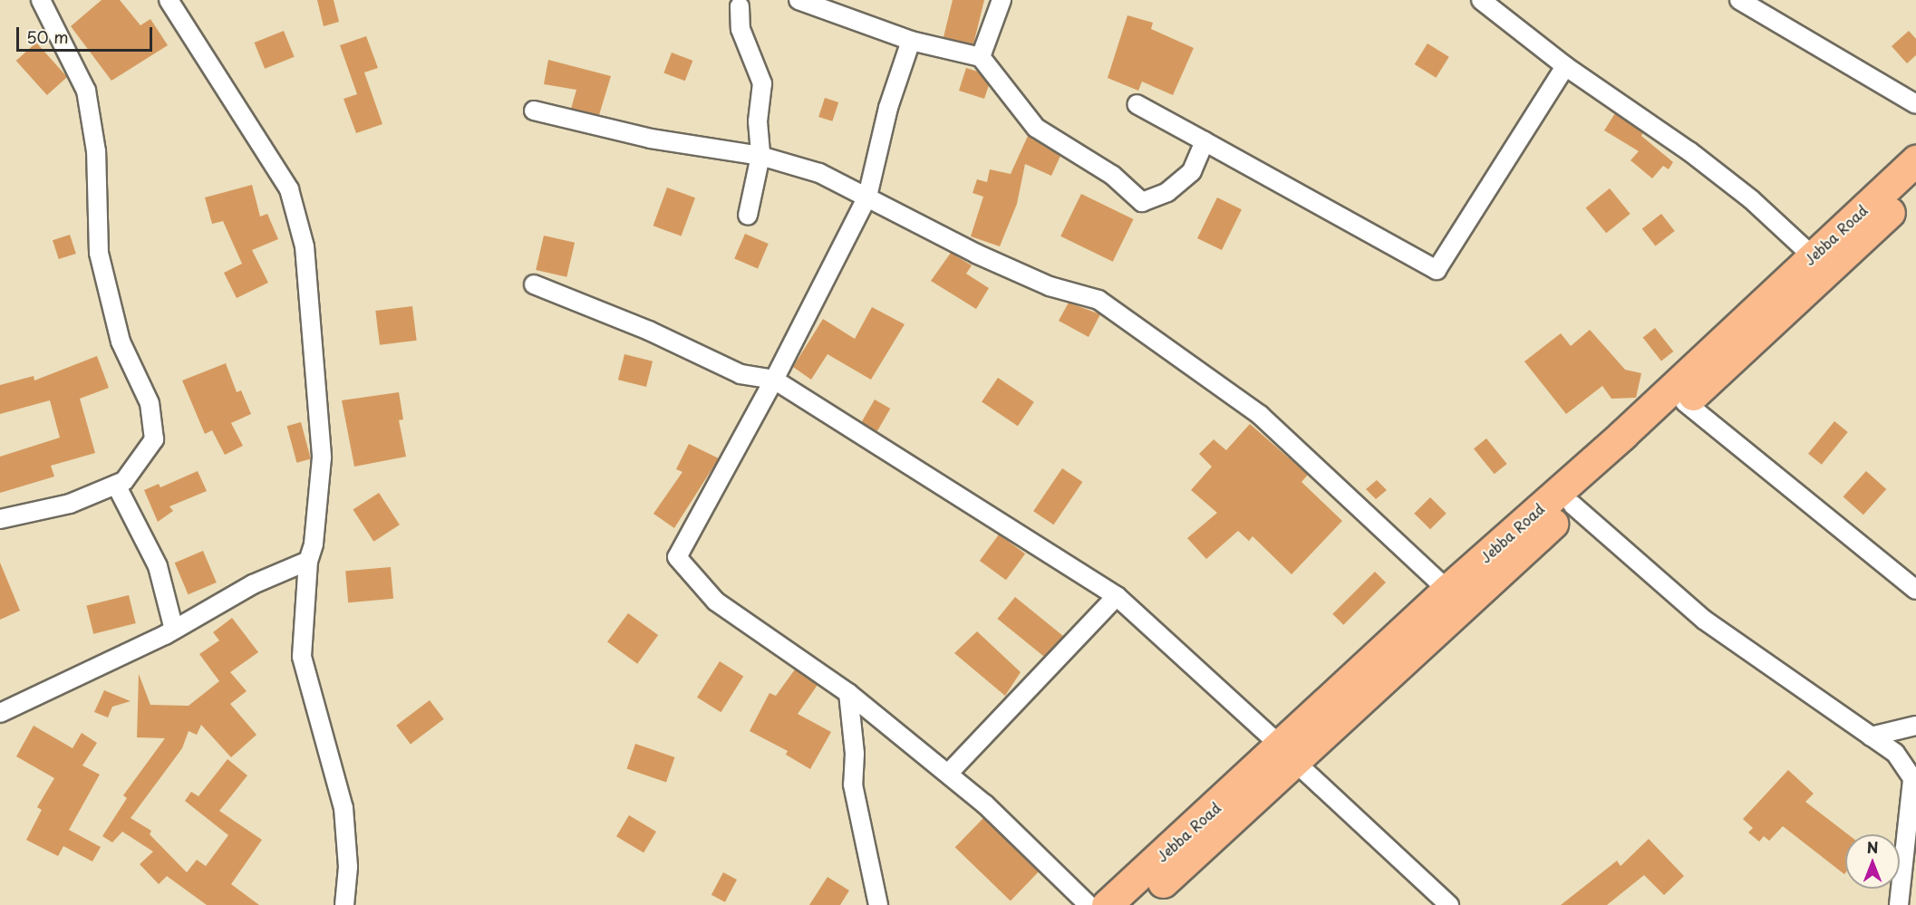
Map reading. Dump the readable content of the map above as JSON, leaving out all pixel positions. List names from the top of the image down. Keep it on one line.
{"streets":{"highway":["Jebba Road"]},"scale_bar":"50 m","north":"top"}
